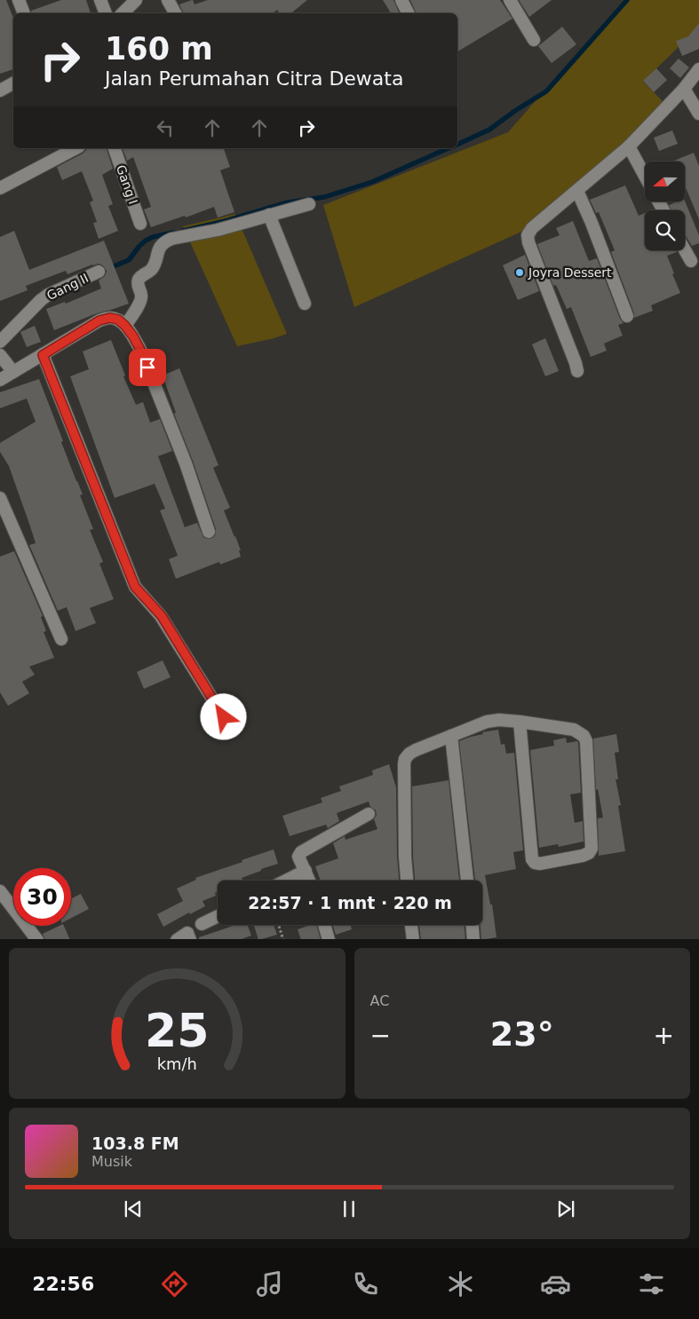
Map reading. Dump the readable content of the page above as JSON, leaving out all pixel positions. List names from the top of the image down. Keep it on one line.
{"streets":{"street":["Gang I","Gang II"]},"places":["Joyra Dessert"],"north":"left","page":{"turn":["160 m","Jalan Perumahan Citra Dewata"],"limit":"30","trip":"22:57 · 1 mnt · 220 m","tile":"AC","heat":["−","23°","+"],"song":["103.8 FM","Musik"],"tabs":"22:56","gauge":["25","km/h"]}}
